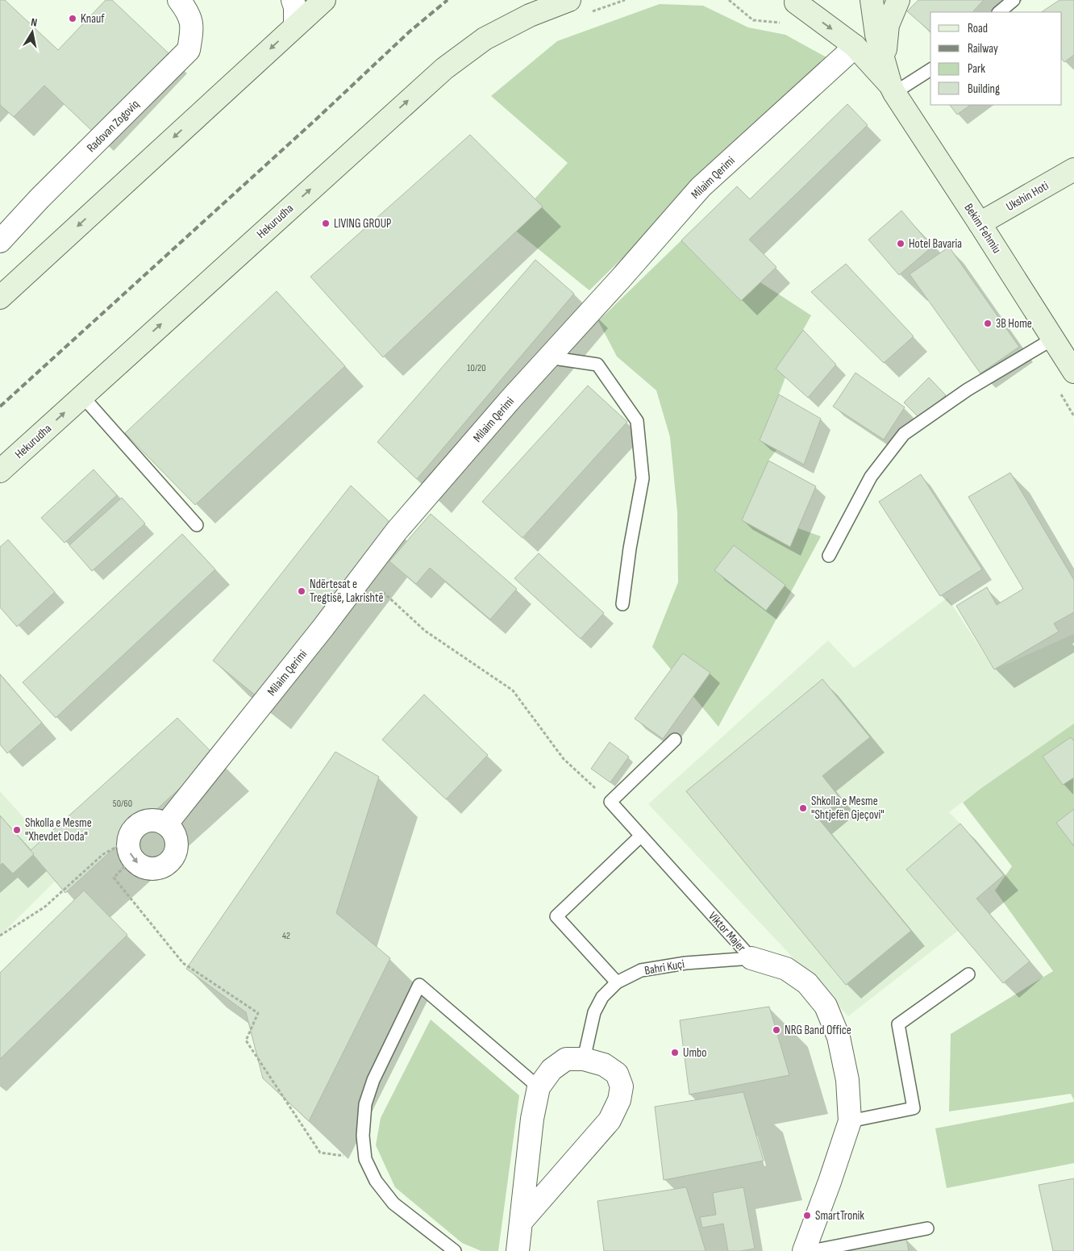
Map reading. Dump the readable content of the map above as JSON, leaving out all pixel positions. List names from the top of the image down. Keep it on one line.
{"streets":{"main road":["Ukshin Hoti","Hekurudha","Bekim Fehmiu"],"street":["Radovan Zogoviq","Milaim Qerimi","Viktor Majer"],"lane":["Bahri Kuçi"]},"crossings":[["Milaim Qerimi","Bekim Fehmiu"],["Ukshin Hoti","Bekim Fehmiu"],["Viktor Majer","Bahri Kuçi"]],"places":["Knauf","LIVING GROUP","Hotel Bavaria","3B Home","Ndërtesat e Tregtisë, Lakrishtë","Shkolla e Mesme \"Shtjefën Gjeçovi\"","Shkolla e Mesme \"Xhevdet Doda\"","NRG Band Office","Umbo","SmartTronik"],"house_numbers":["10/20","50/60","42"],"legend":["Road","Railway","Park","Building"],"north":"top"}
